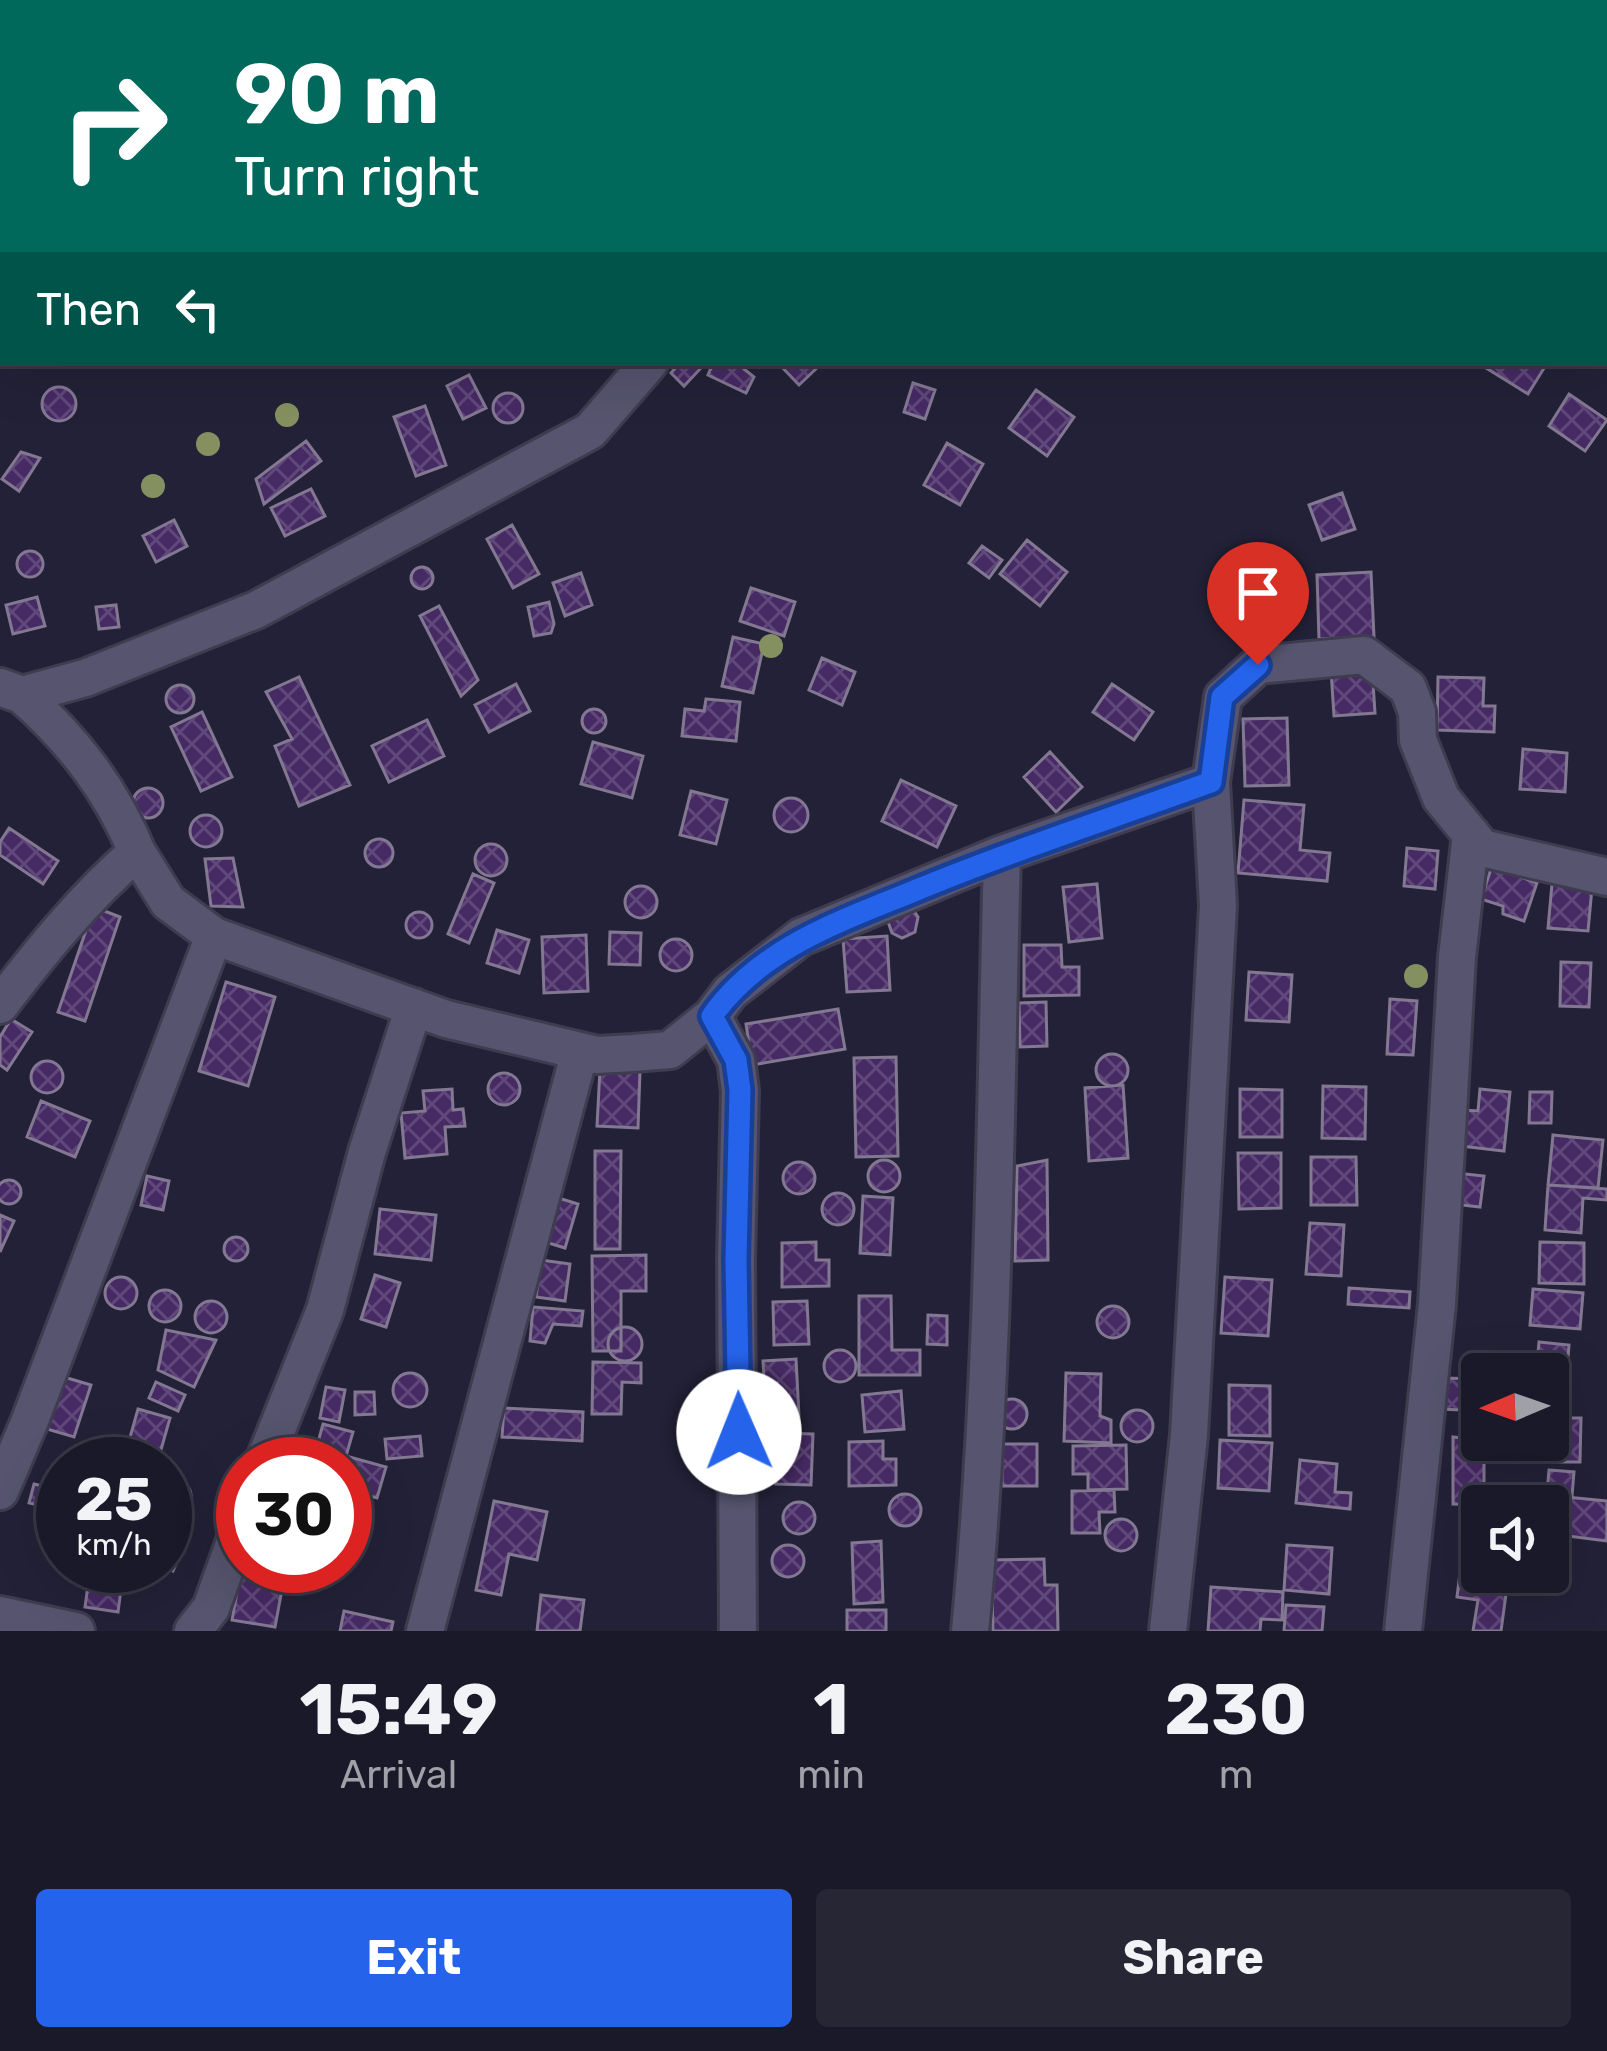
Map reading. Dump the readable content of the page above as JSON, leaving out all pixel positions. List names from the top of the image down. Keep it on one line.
{"north":"left","page":{"turn":["90 m","Turn right"],"then":"Then","speed":"25 km/h","limit":"30","eta":["15:49","Arrival","1","min","230","m"],"buttons":["Exit","Share"]}}
